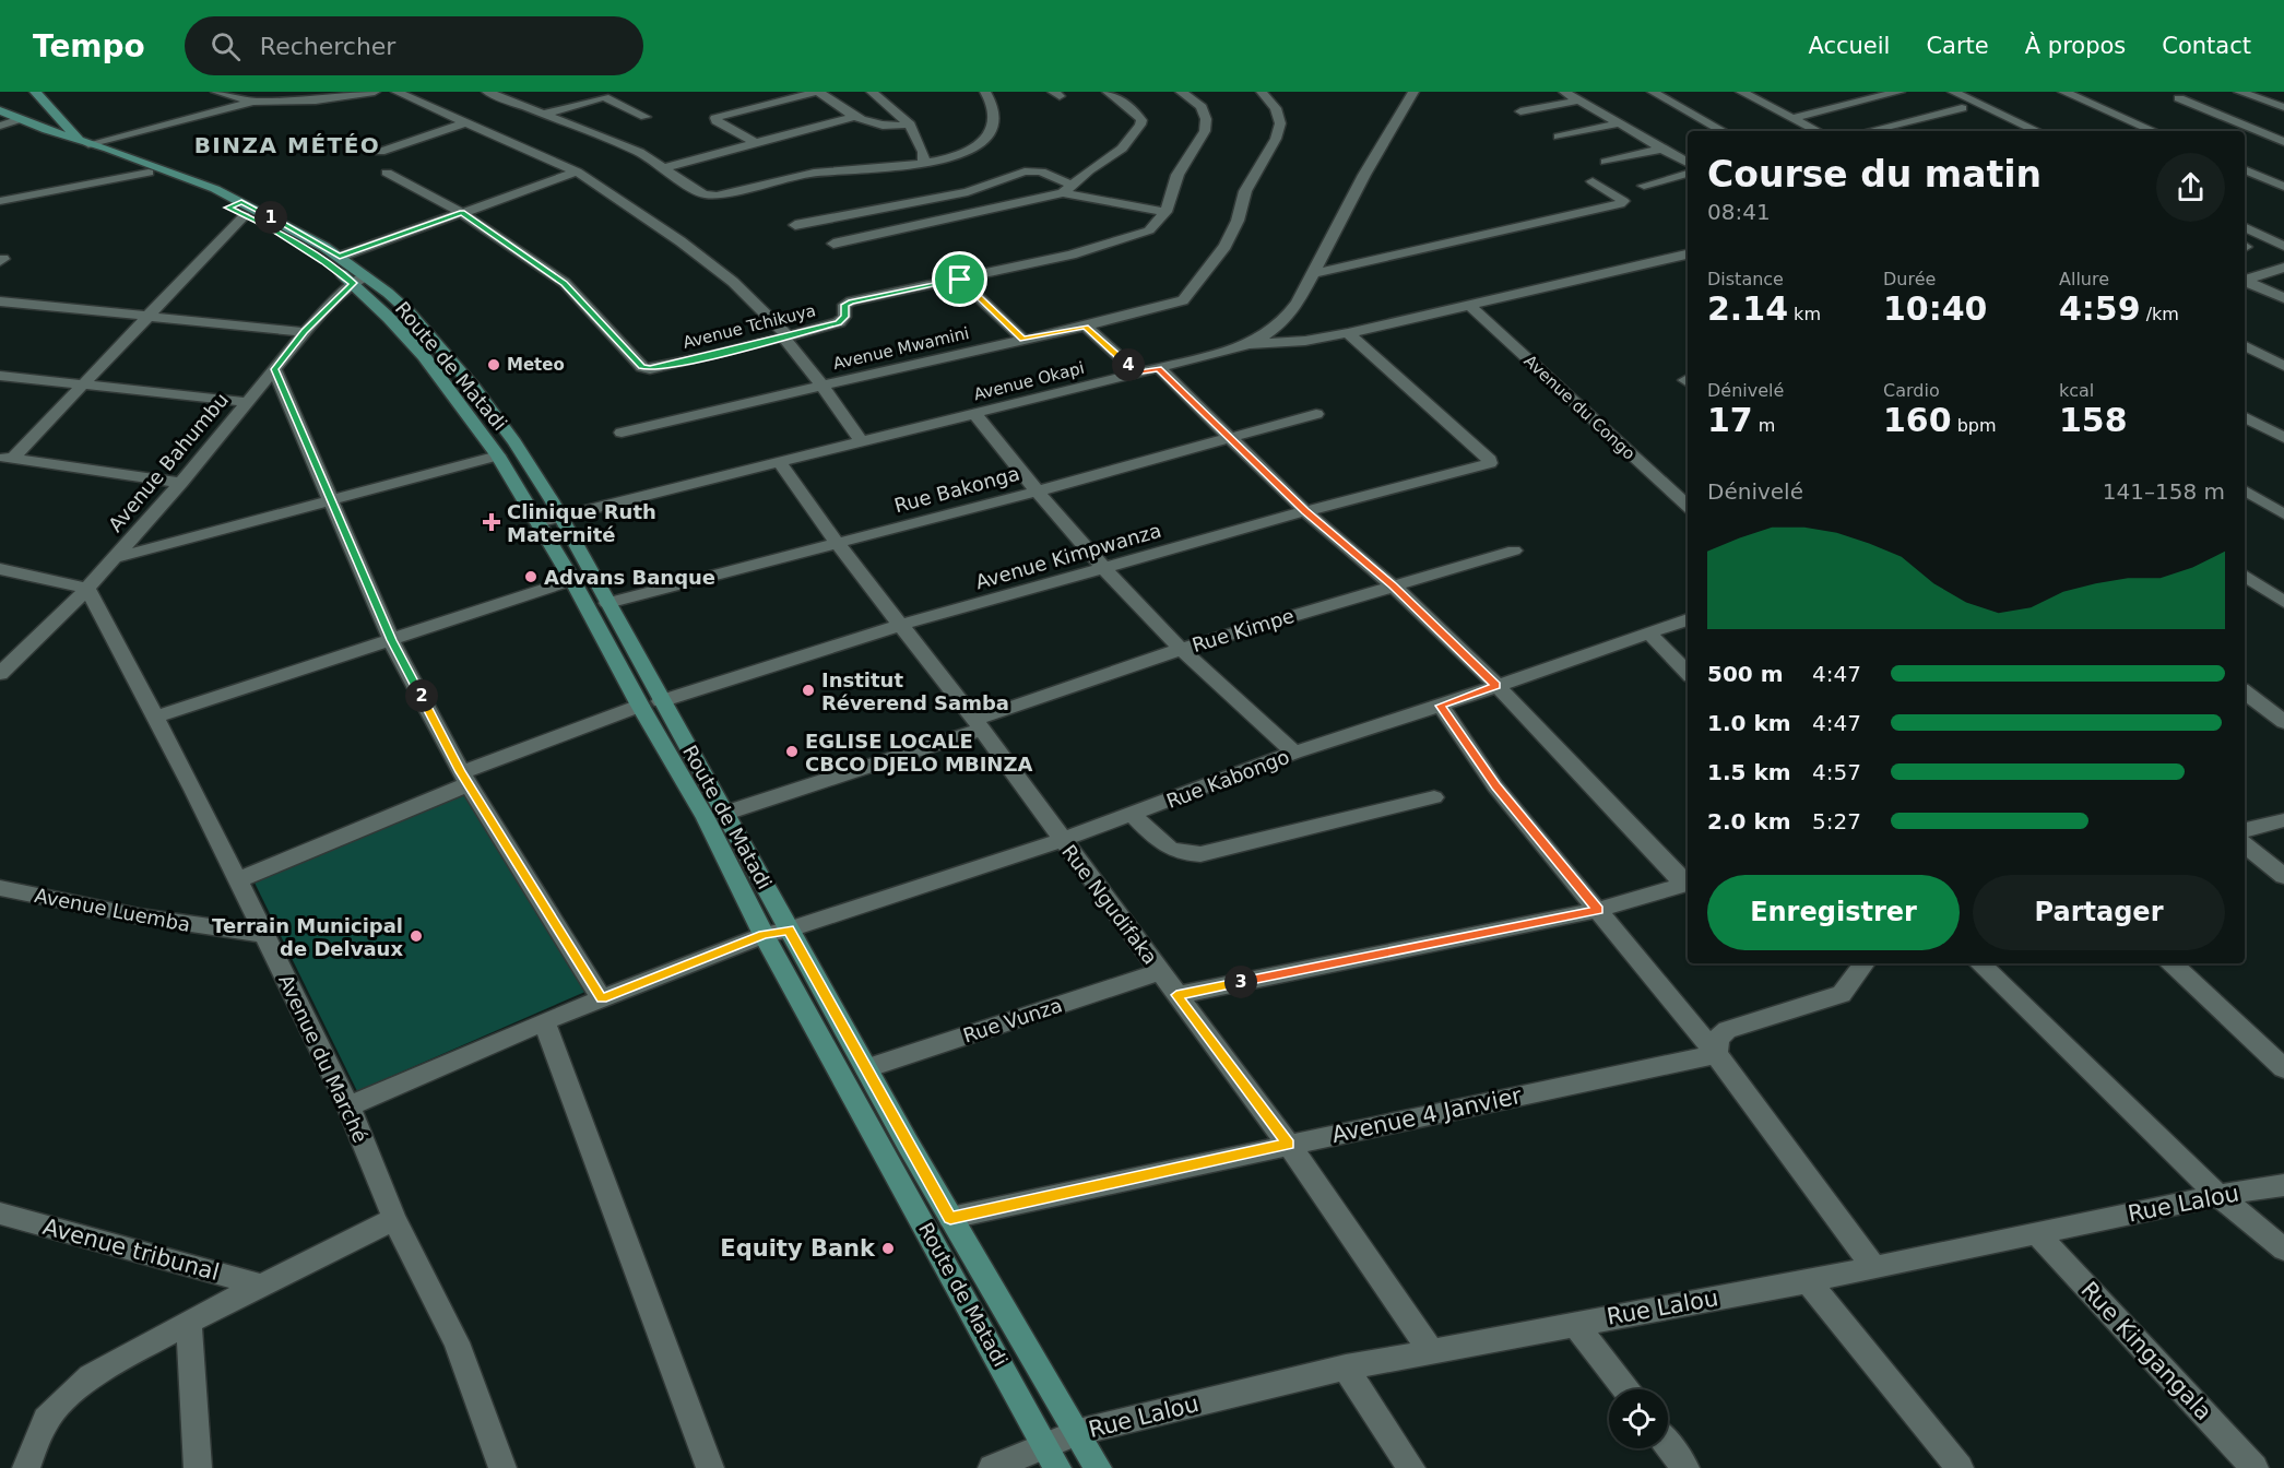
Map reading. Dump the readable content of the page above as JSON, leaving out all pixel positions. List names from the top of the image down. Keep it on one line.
{"streets":{"main road":["Route de Matadi"],"street":["Avenue Tchikuya","Avenue Mwamini","Avenue Okapi","Avenue du Congo","Avenue Bahumbu","Rue Bakonga","Avenue Kimpwanza","Rue Kimpe","Rue Kabongo","Rue Ngudifaka","Avenue Luemba","Rue Vunza","Avenue du Marché","Avenue 4 Janvier","Rue Lalou","Avenue tribunal","Rue Kingangala"]},"crossings":[["Route de Matadi","Avenue Okapi"],["Route de Matadi","Avenue Bahumbu"],["Route de Matadi","Rue Bakonga"],["Route de Matadi","Avenue Kimpwanza"],["Route de Matadi","Rue Kimpe"],["Route de Matadi","Rue Kabongo"],["Route de Matadi","Rue Vunza"],["Route de Matadi","Avenue 4 Janvier"],["Route de Matadi","Rue Lalou"],["Avenue Okapi","Rue Ngudifaka"],["Avenue Bahumbu","Avenue du Marché"],["Rue Bakonga","Rue Ngudifaka"],["Avenue Kimpwanza","Rue Ngudifaka"],["Rue Kimpe","Rue Ngudifaka"],["Rue Kabongo","Rue Ngudifaka"],["Rue Kabongo","Avenue du Marché"],["Rue Ngudifaka","Rue Vunza"],["Rue Ngudifaka","Avenue 4 Janvier"],["Rue Ngudifaka","Rue Lalou"],["Avenue Luemba","Avenue du Marché"],["Rue Lalou","Rue Kingangala"]],"districts":["BINZA MÉTÉO"],"places":{"other":["Meteo","Advans Banque","Institut Réverend Samba","EGLISE LOCALE CBCO DJELO MBINZA","Terrain Municipal de Delvaux","Equity Bank"],"health":["Clinique Ruth Maternité"]},"page":{"header":"Tempo","search":"Rechercher","nav":["Accueil","Carte","À propos","Contact"],"heading":["Course du matin","08:41"],"pins":["1","4","2","3"],"stats":[["Distance","2.14 km"],["Durée","10:40"],["Allure","4:59 /km"],["Dénivelé","17 m"],["Cardio","160 bpm"],["kcal","158"]],"chart":["Dénivelé","141–158 m"],"list":[{"name":"500 m","note":"4:47"},{"name":"1.0 km","note":"4:47"},{"name":"1.5 km","note":"4:57"},{"name":"2.0 km","note":"5:27"}],"buttons":["Enregistrer","Partager"]}}
